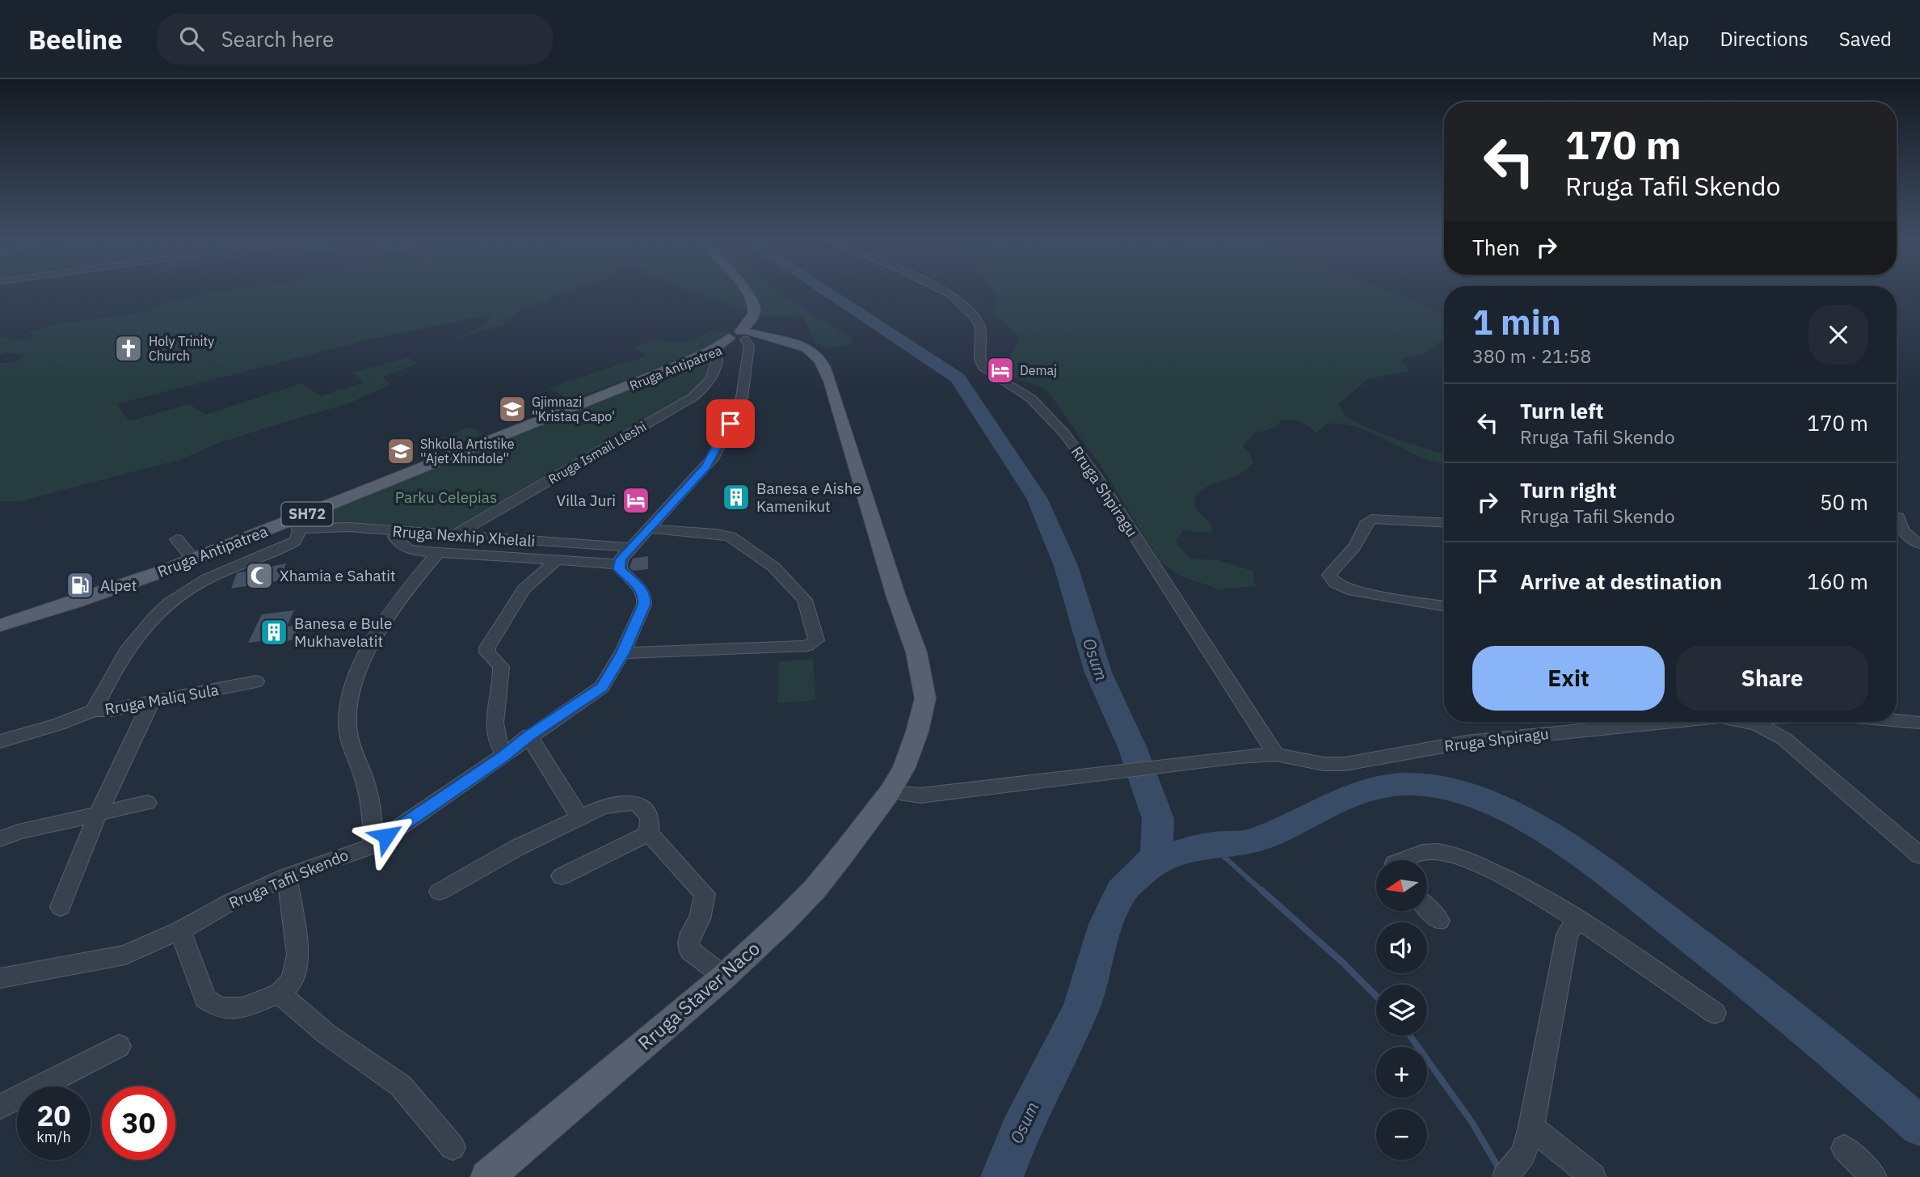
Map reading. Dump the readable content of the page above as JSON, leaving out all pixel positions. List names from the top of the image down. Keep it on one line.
{"streets":{"main road":["Rruga Antipatrea","SH72","Rruga Staver Naco"],"street":["Rruga Ismail Lleshi","Rruga Shpiragu","Rruga Nexhip Xhelali","Rruga Maliq Sula","Rruga Tafil Skendo"]},"crossings":[["Rruga Antipatrea","Rruga Ismail Lleshi"],["Rruga Antipatrea","Rruga Nexhip Xhelali"],["Rruga Antipatrea","Rruga Maliq Sula"],["Rruga Antipatrea","Rruga Staver Naco"],["Rruga Ismail Lleshi","Rruga Nexhip Xhelali"],["Rruga Shpiragu","Rruga Staver Naco"],["Rruga Nexhip Xhelali","Rruga Maliq Sula"]],"water":["Osum"],"parks":["Parku Celepias"],"places":{"church":["Holy Trinity Church"],"hotel":["Demaj","Villa Juri"],"school or university":["Gjimnazi ''Kristaq Capo'","Shkolla Artistike ''Ajet Xhindole''"],"building":["Banesa e Aishe Kamenikut","Banesa e Bule Mukhavelatit"],"mosque":["Xhamia e Sahatit"],"fuel station":["Alpet"]},"north":"left","page":{"header":"Beeline","search":"Search here","nav":["Map","Directions","Saved"],"turn":["170 m","Rruga Tafil Skendo"],"then":"Then","heading":["1 min","380 m · 21:58"],"list":[{"name":"Turn left","note":"Rruga Tafil Skendo","value":"170 m"},{"name":"Turn right","note":"Rruga Tafil Skendo","value":"50 m"},{"name":"Arrive at destination","value":"160 m"}],"buttons":["Exit","Share"],"map_buttons":["+","−"],"speed":"20 km/h","limit":"30"}}
